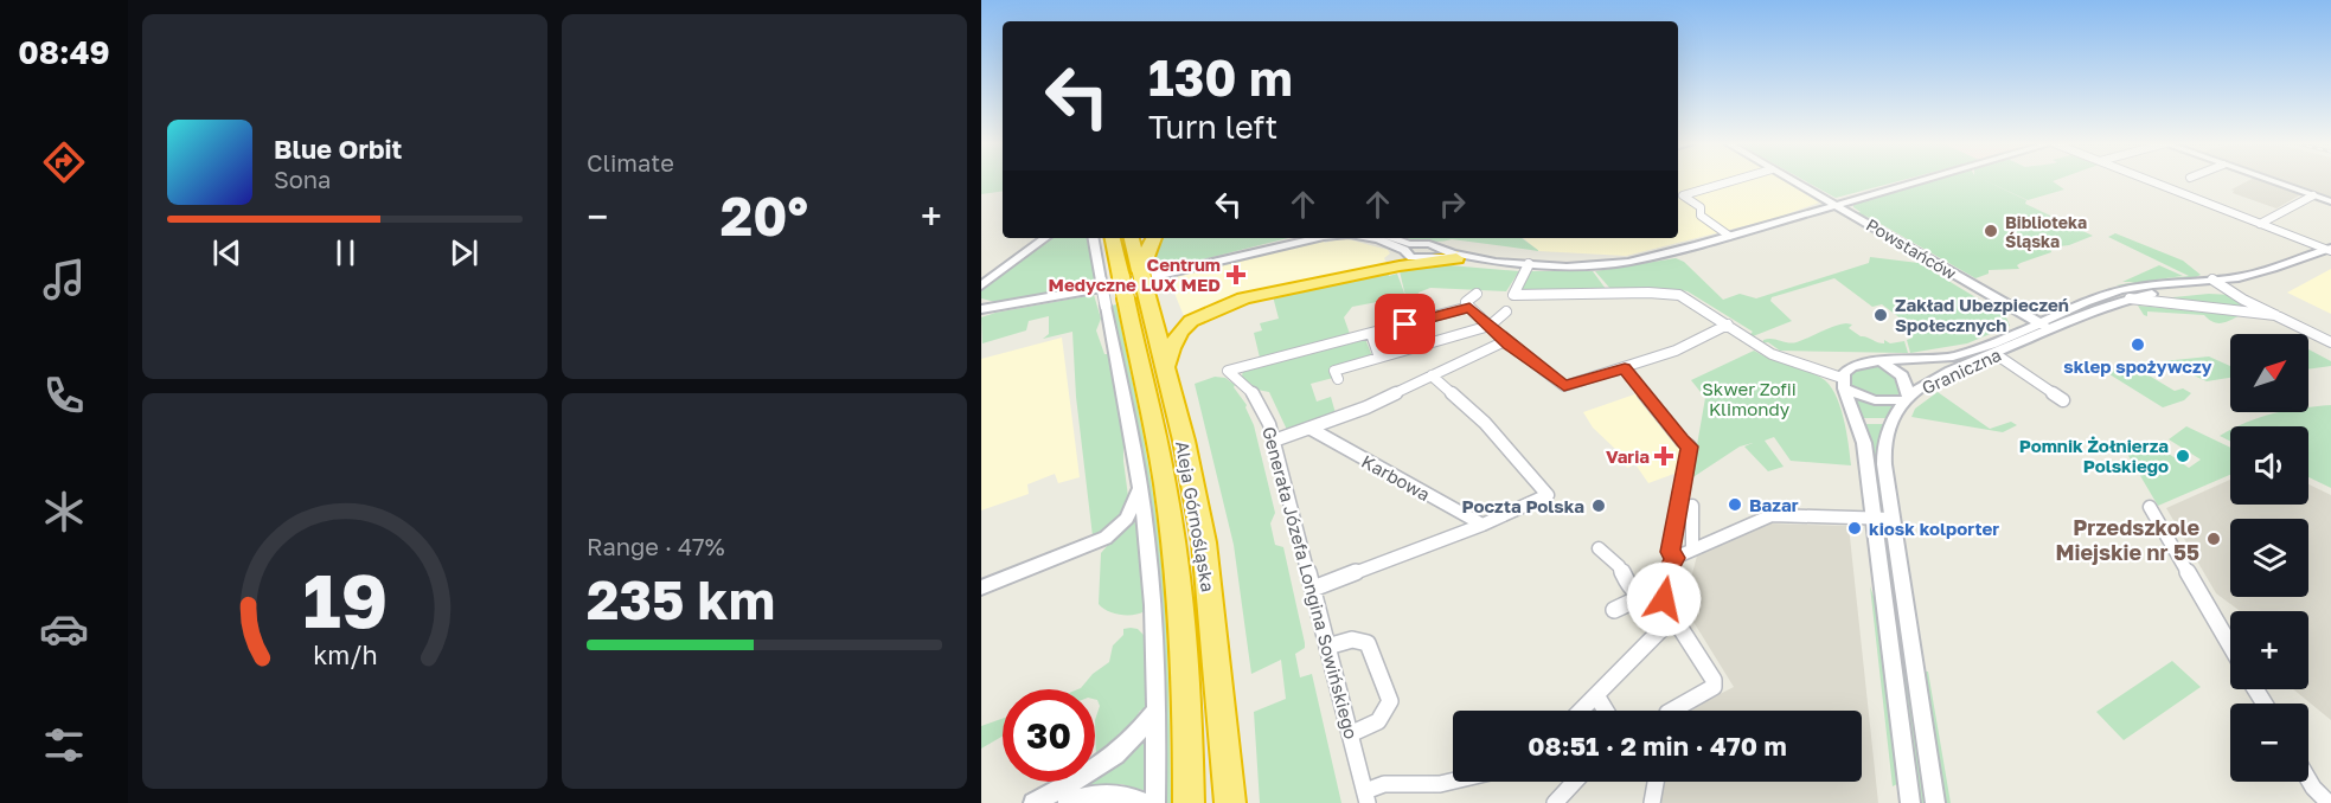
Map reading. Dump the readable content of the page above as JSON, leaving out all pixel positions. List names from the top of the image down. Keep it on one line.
{"streets":{"highway":["Aleja Górnośląska"],"street":["Powstańców","Graniczna","Karbowa","Generała Józefa Longina Sowińskiego"]},"crossings":[["Powstańców","Graniczna"]],"parks":["Skwer Zofii Klimondy"],"places":{"other":["Biblioteka Śląska","Zakład Ubezpieczeń Społecznych","sklep spożywczy","Pomnik Żołnierza Polskiego","Bazar","Poczta Polska","kiosk kolporter","Przedszkole Miejskie nr 55"],"health":["Centrum Medyczne LUX MED","Varia"]},"north":"top right","page":{"tabs":"08:49","tile":["Climate",["Range · 47%","235 km"]],"turn":["130 m","Turn left"],"song":["Blue Orbit","Sona"],"heat":["−","20°","+"],"map_buttons":["+","−"],"limit":"30","trip":"08:51 · 2 min · 470 m","gauge":["19","km/h"]}}
